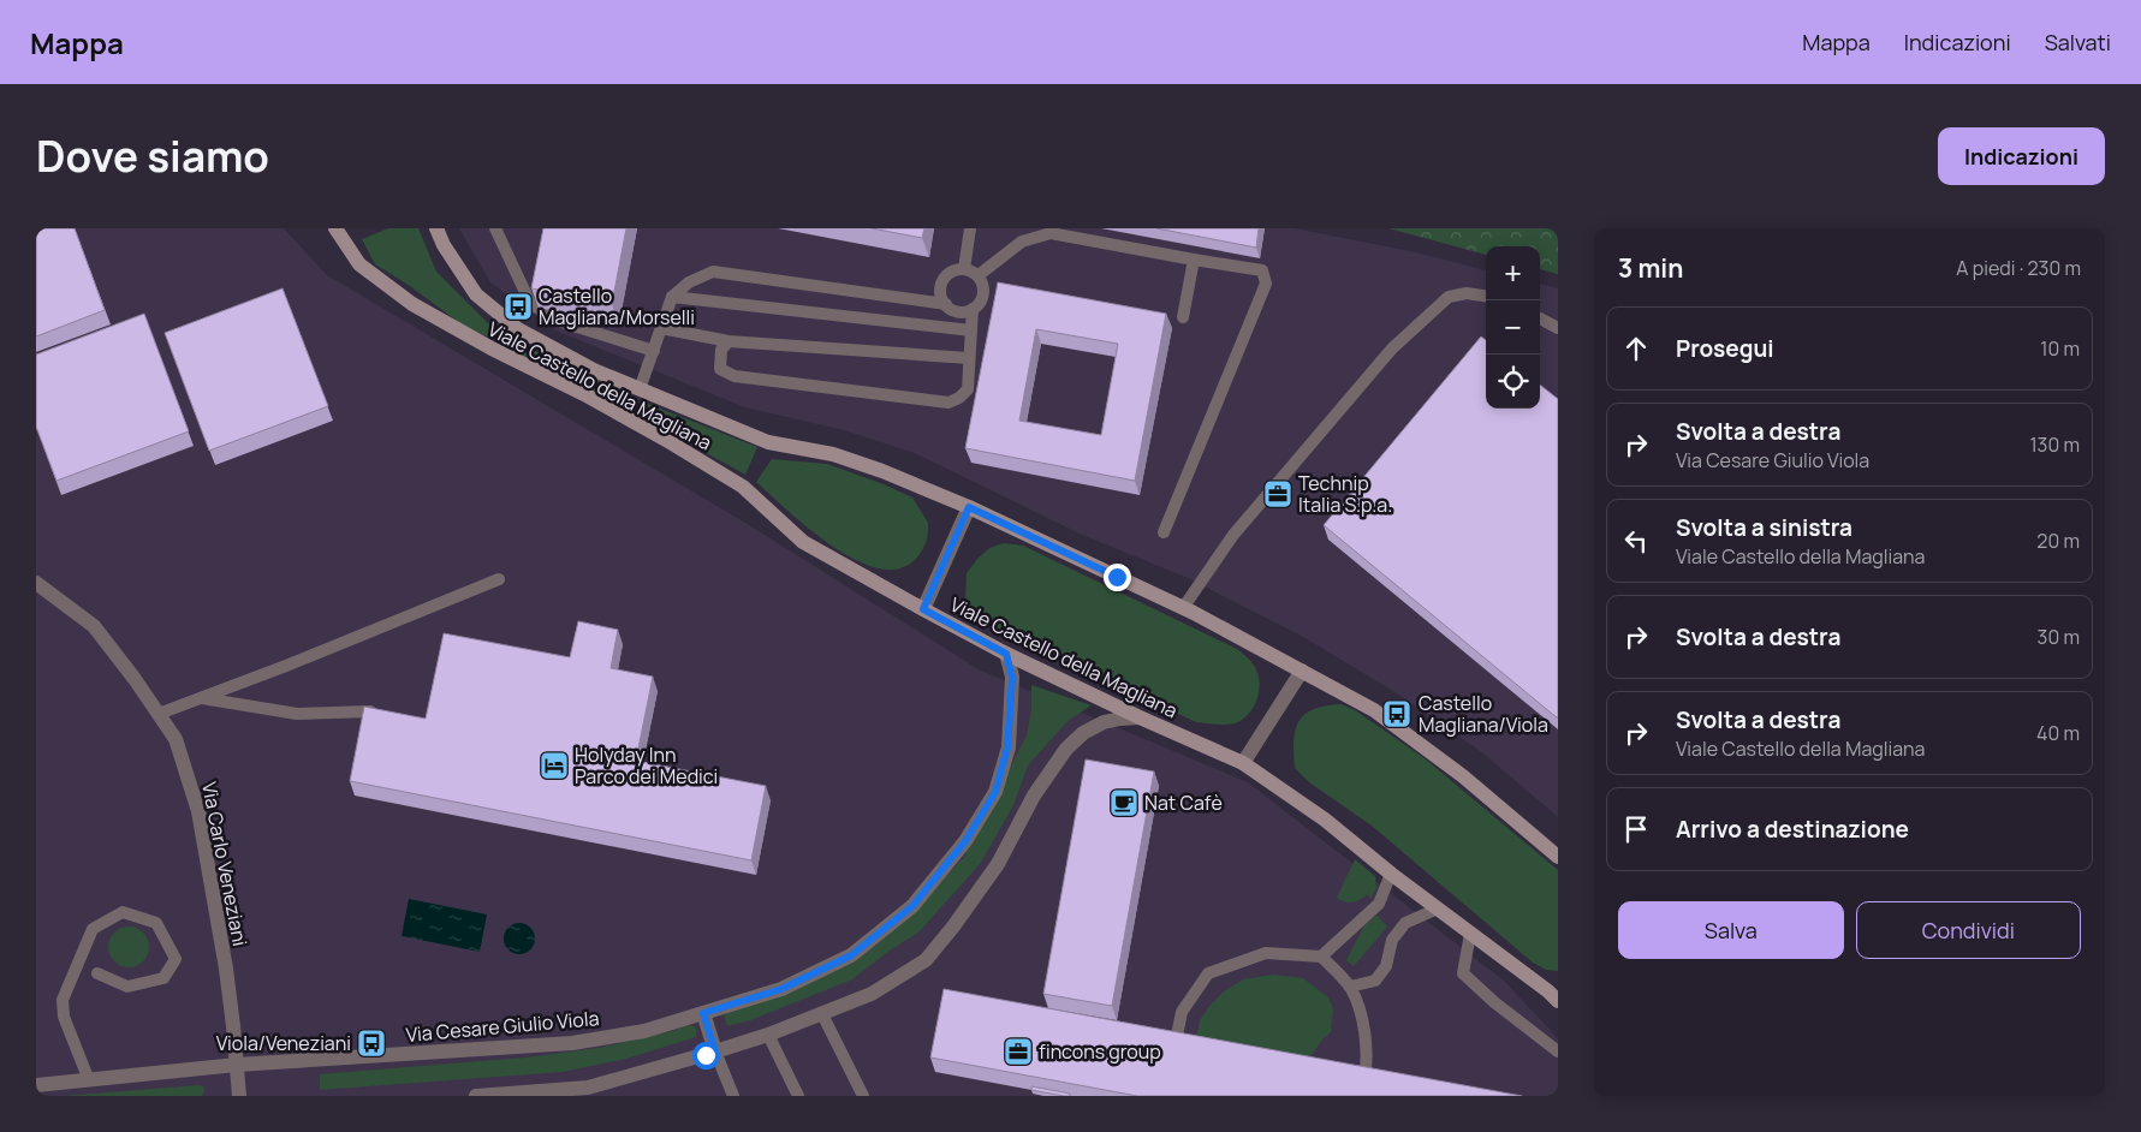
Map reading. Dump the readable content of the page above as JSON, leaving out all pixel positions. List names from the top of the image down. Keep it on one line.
{"streets":{"street":["Viale Castello della Magliana","Via Carlo Veneziani","Via Cesare Giulio Viola"]},"crossings":[["Viale Castello della Magliana","Via Cesare Giulio Viola"],["Via Carlo Veneziani","Via Cesare Giulio Viola"]],"places":{"bus stop":["Castello Magliana/Morselli","Castello Magliana/Viola","Viola/Veneziani"],"office":["Technip Italia S.p.a.","fincons group"],"hotel":["Holyday Inn Parco dei Medici"],"cafe":["Nat Cafè"]},"page":{"header":"Mappa","nav":["Mappa","Indicazioni","Salvati"],"title":"Dove siamo","buttons":["Indicazioni",["Salva","Condividi"]],"heading":["3 min","A piedi · 230 m"],"map_buttons":["+","−"],"list":[["Prosegui","10 m"],["Svolta a destra","Via Cesare Giulio Viola","130 m"],["Svolta a sinistra","Viale Castello della Magliana","20 m"],["Svolta a destra","30 m"],["Svolta a destra","Viale Castello della Magliana","40 m"],"Arrivo a destinazione"]}}
